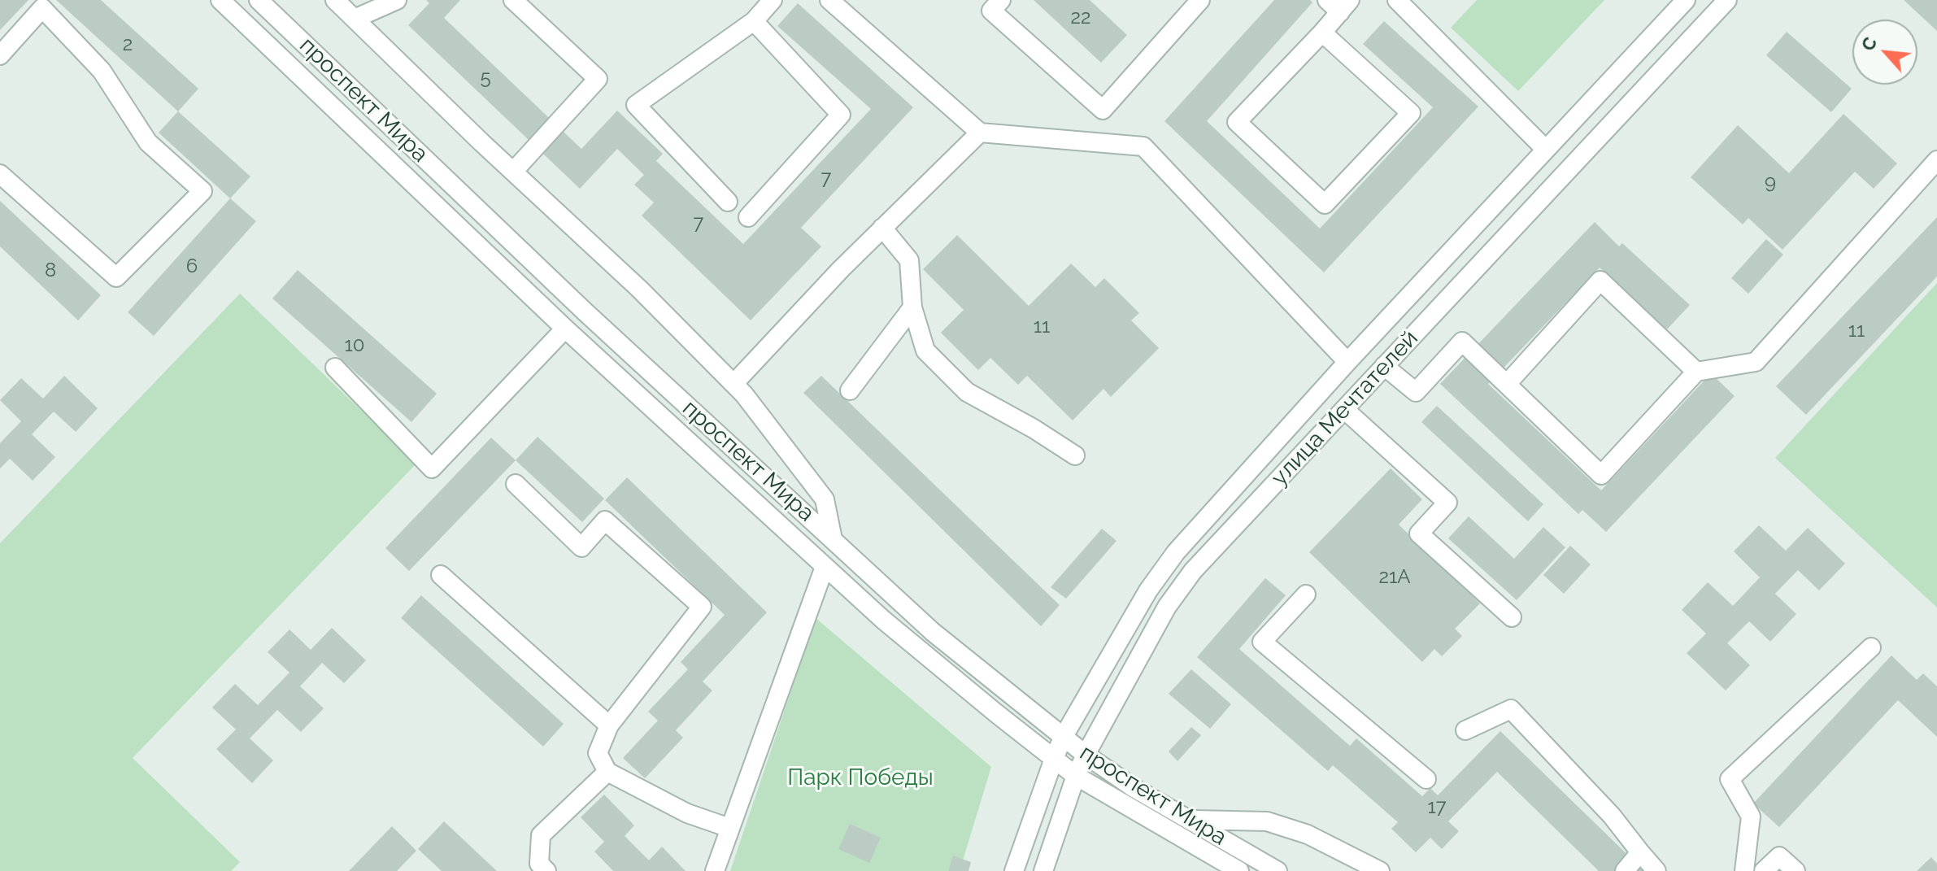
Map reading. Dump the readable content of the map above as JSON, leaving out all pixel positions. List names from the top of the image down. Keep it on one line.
{"streets":{"street":["проспект Мира","улица Мечтателей"]},"crossings":[["проспект Мира","улица Мечтателей"]],"parks":["Парк Победы"],"house_numbers":["22","2","5","7","9","7","6","8","11","11","10","21А","17"],"north":"top left"}
